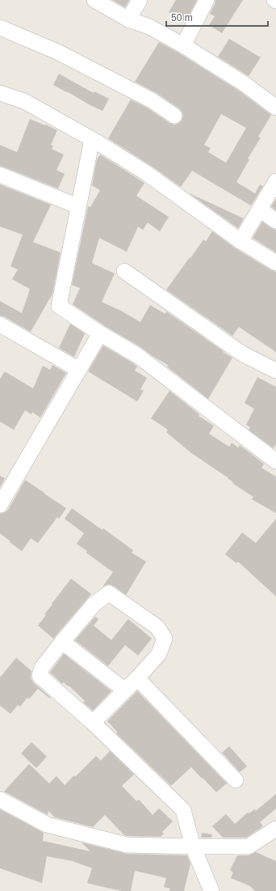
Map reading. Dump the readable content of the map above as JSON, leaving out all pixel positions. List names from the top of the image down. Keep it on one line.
{"scale_bar":"50 m"}
